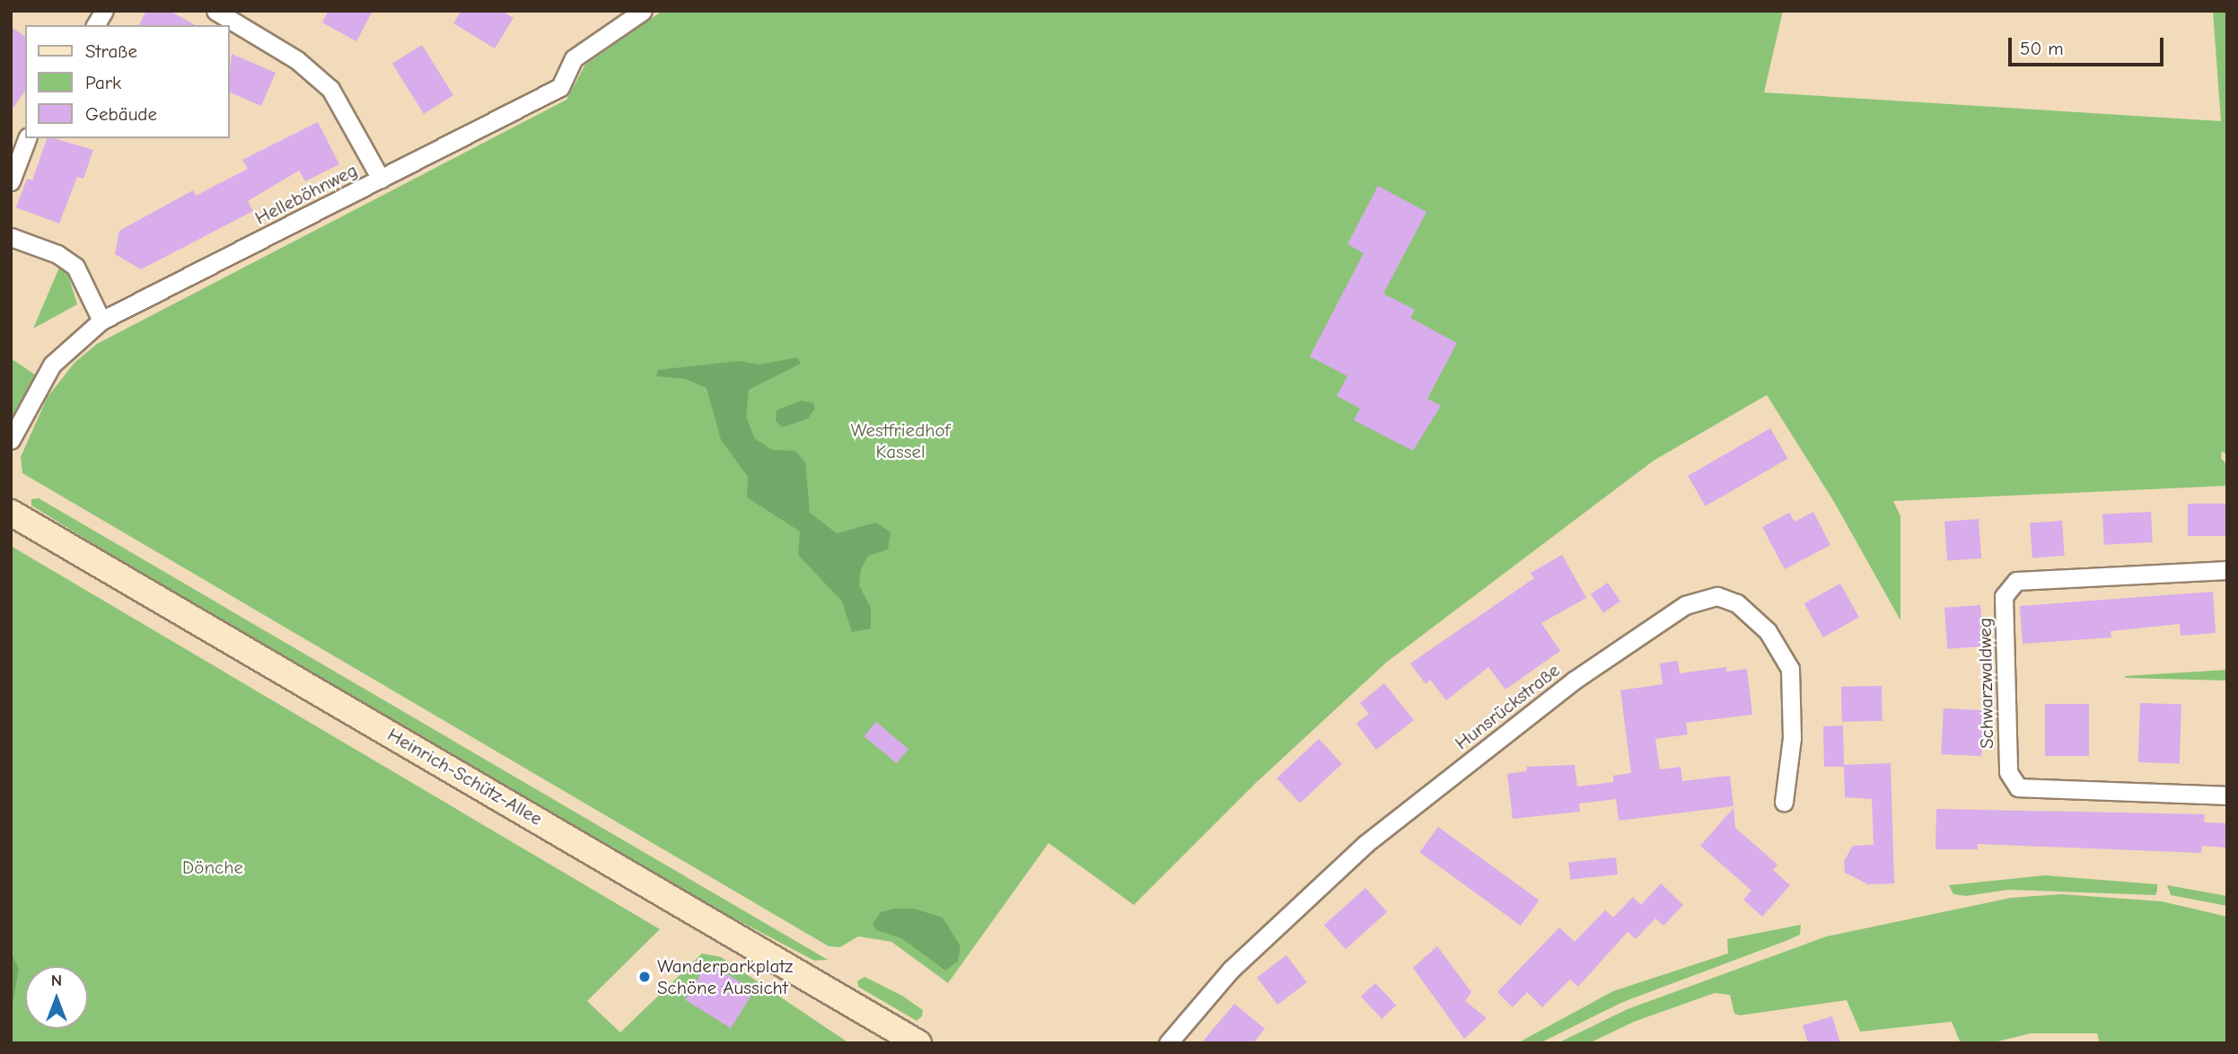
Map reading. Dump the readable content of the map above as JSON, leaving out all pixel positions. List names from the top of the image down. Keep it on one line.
{"streets":{"main road":["Heinrich-Schütz-Allee"],"street":["Helleböhnweg","Schwarzwaldweg","Hunsrückstraße"]},"parks":["Westfriedhof Kassel","Dönche"],"places":["Wanderparkplatz Schöne Aussicht"],"legend":["Straße","Park","Gebäude"],"scale_bar":"50 m","north":"top"}
